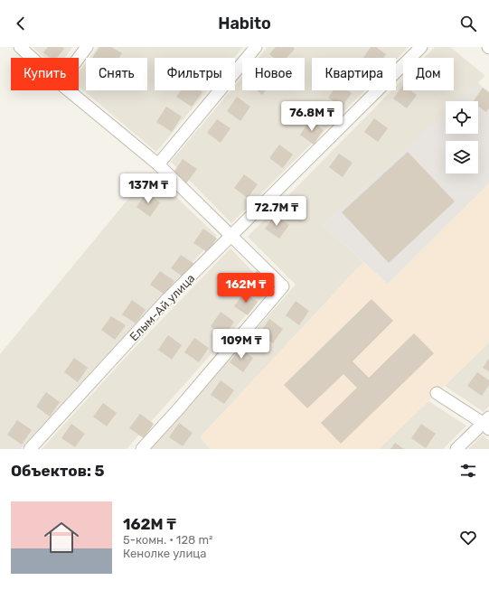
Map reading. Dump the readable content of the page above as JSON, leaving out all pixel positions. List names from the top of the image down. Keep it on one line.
{"streets":{"street":["Елым-Ай улица"]},"page":{"header":"Habito","chip":["Купить","Снять","Фильтры","Новое","Квартира","Дом"],"price":["76.8M ₸","137M ₸","72.7M ₸","162M ₸","109M ₸"],"heading":"Объектов: 5","list":[{"name":"162M ₸","note":"5-комн. · 128 m² · Кенолке улица"}]}}
